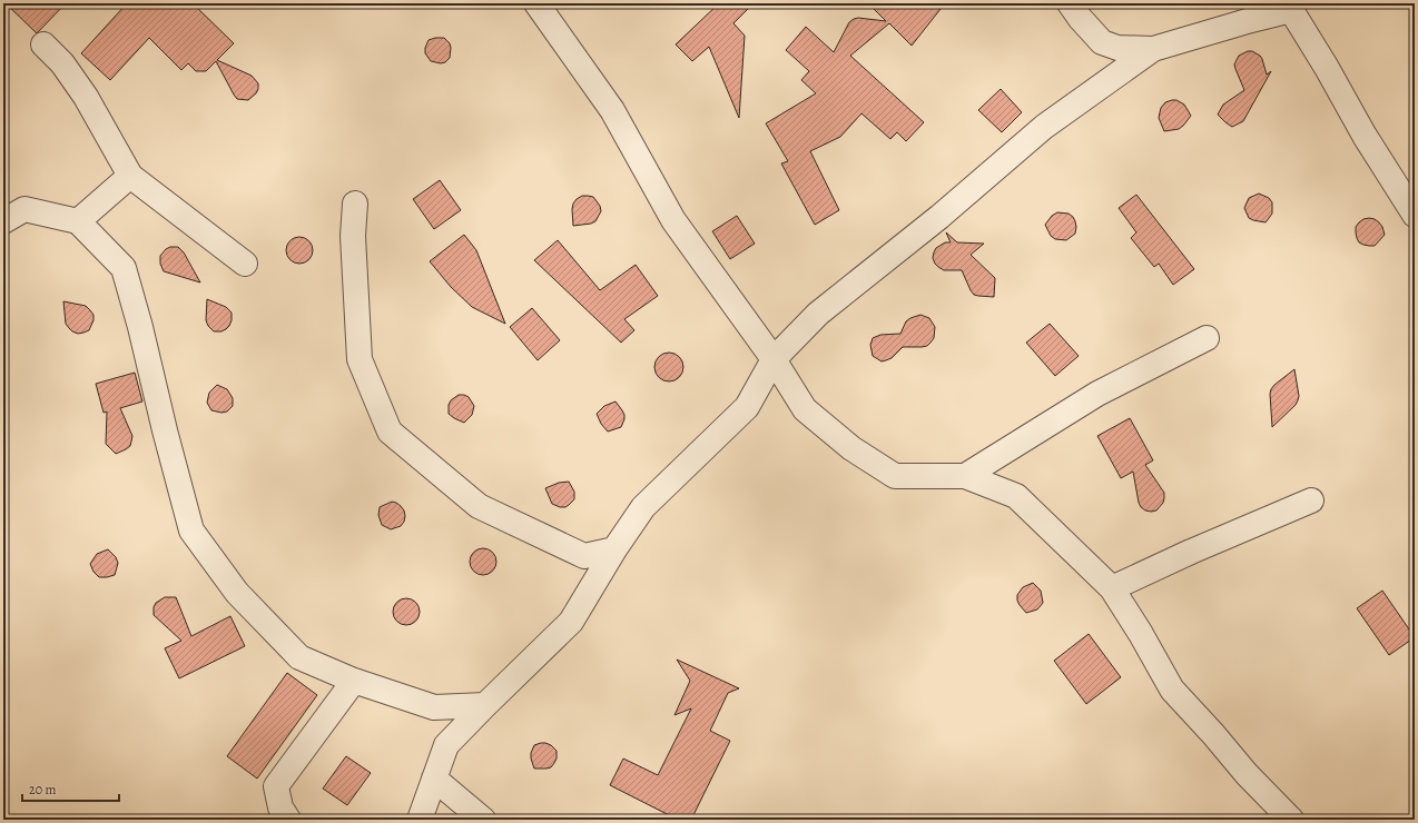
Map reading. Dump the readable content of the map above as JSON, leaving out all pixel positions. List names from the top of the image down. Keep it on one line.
{"scale_bar":"20 m"}
